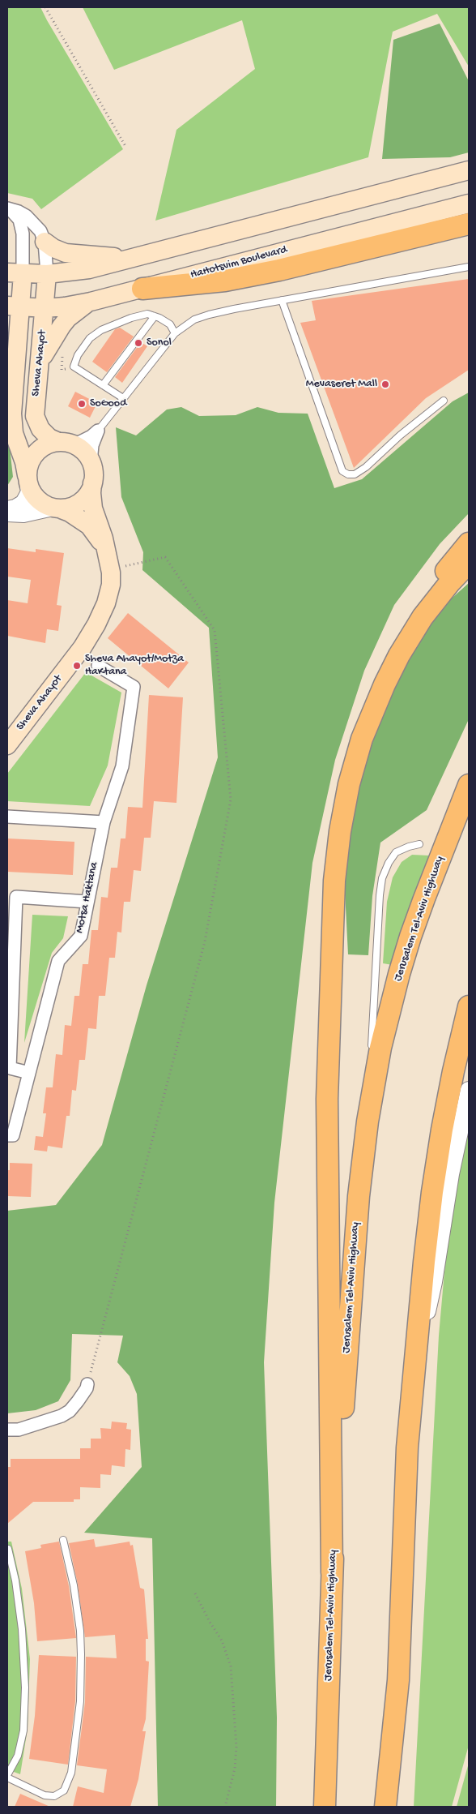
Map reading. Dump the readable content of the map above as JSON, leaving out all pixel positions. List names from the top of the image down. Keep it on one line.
{"streets":{"highway":["Jerusalem Tel-Aviv Highway"],"main road":["HaHotsvim Boulevard","Sheva Ahayot"],"street":["Motsa Haktana"]},"crossings":[["HaHotsvim Boulevard","Sheva Ahayot"]],"places":["Sonol","Mevaseret Mall","SoGood","Sheva Ahayot/Motza HaKtana"]}
